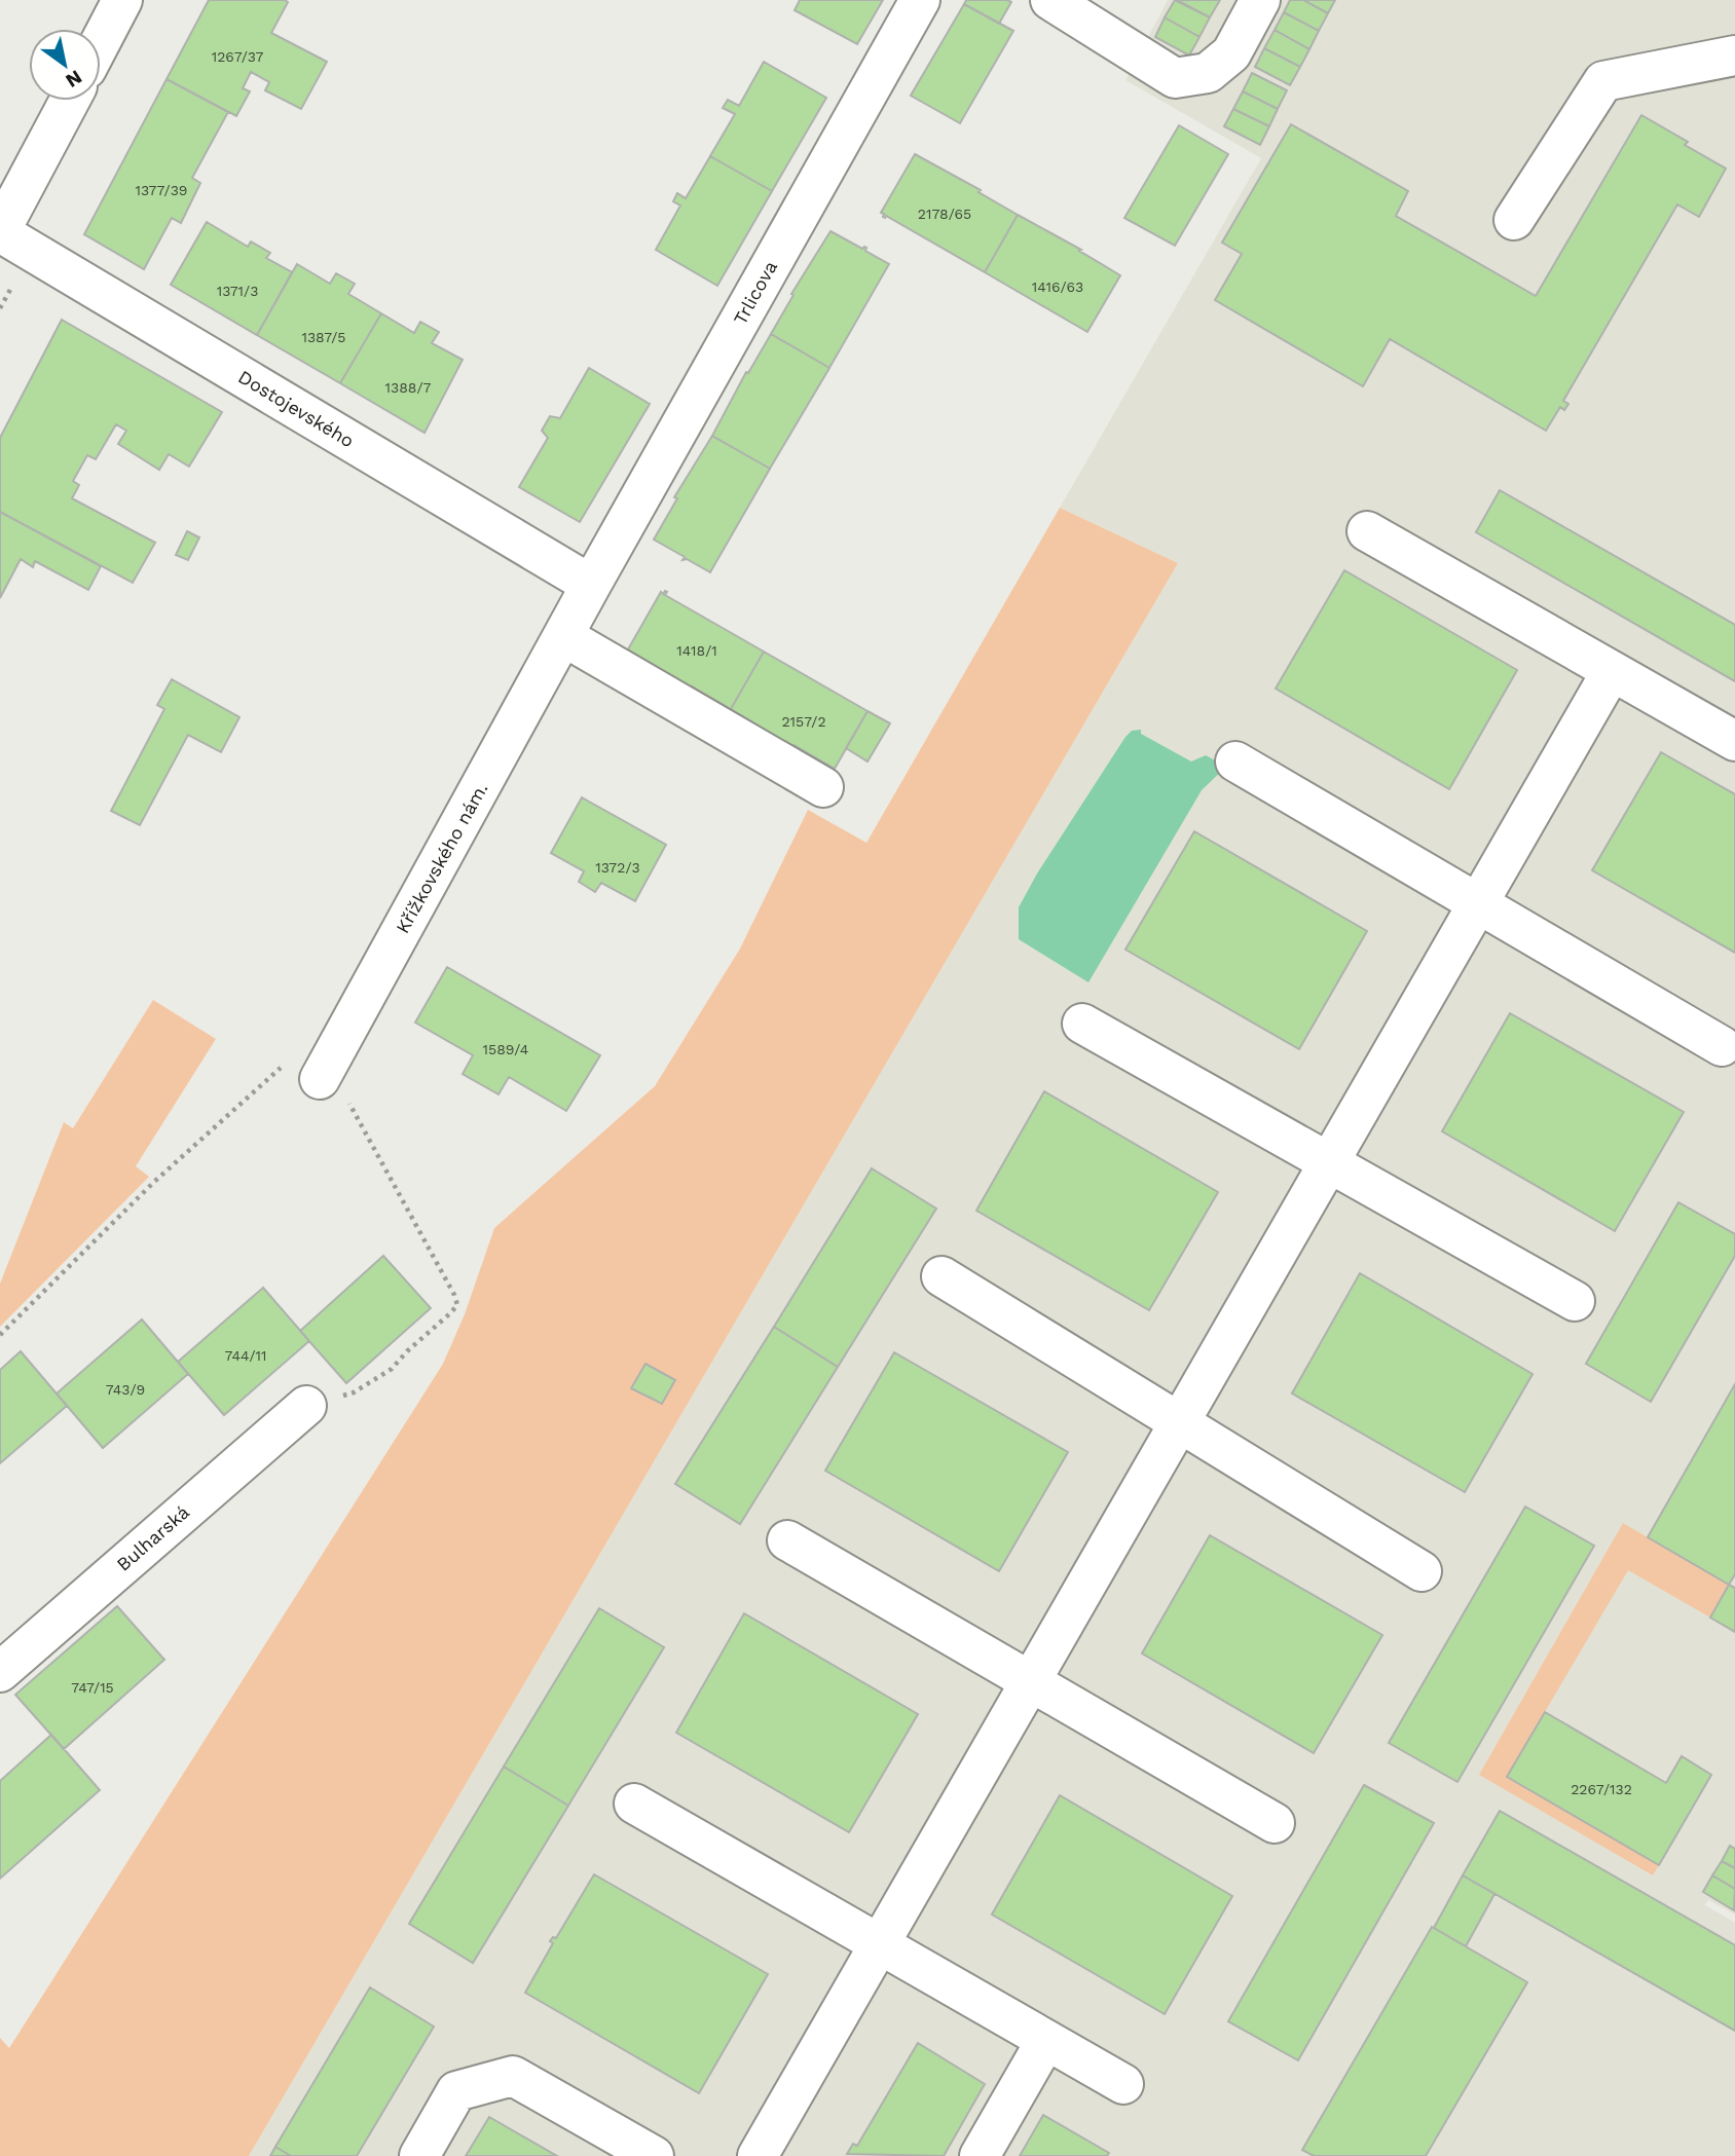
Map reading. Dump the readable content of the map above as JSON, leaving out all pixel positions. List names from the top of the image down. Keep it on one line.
{"streets":{"street":["Trlicova","Dostojevského","Křížkovského nám.","Bulharská"]},"crossings":[["Trlicova","Dostojevského"],["Trlicova","Křížkovského nám."],["Dostojevského","Křížkovského nám."]],"house_numbers":["1267/37","1377/39","2178/65","1416/63","1371/3","1387/5","1388/7","1418/1","2157/2","1372/3","1589/4","744/11","743/9","747/15","2267/132"],"north":"bottom right"}
